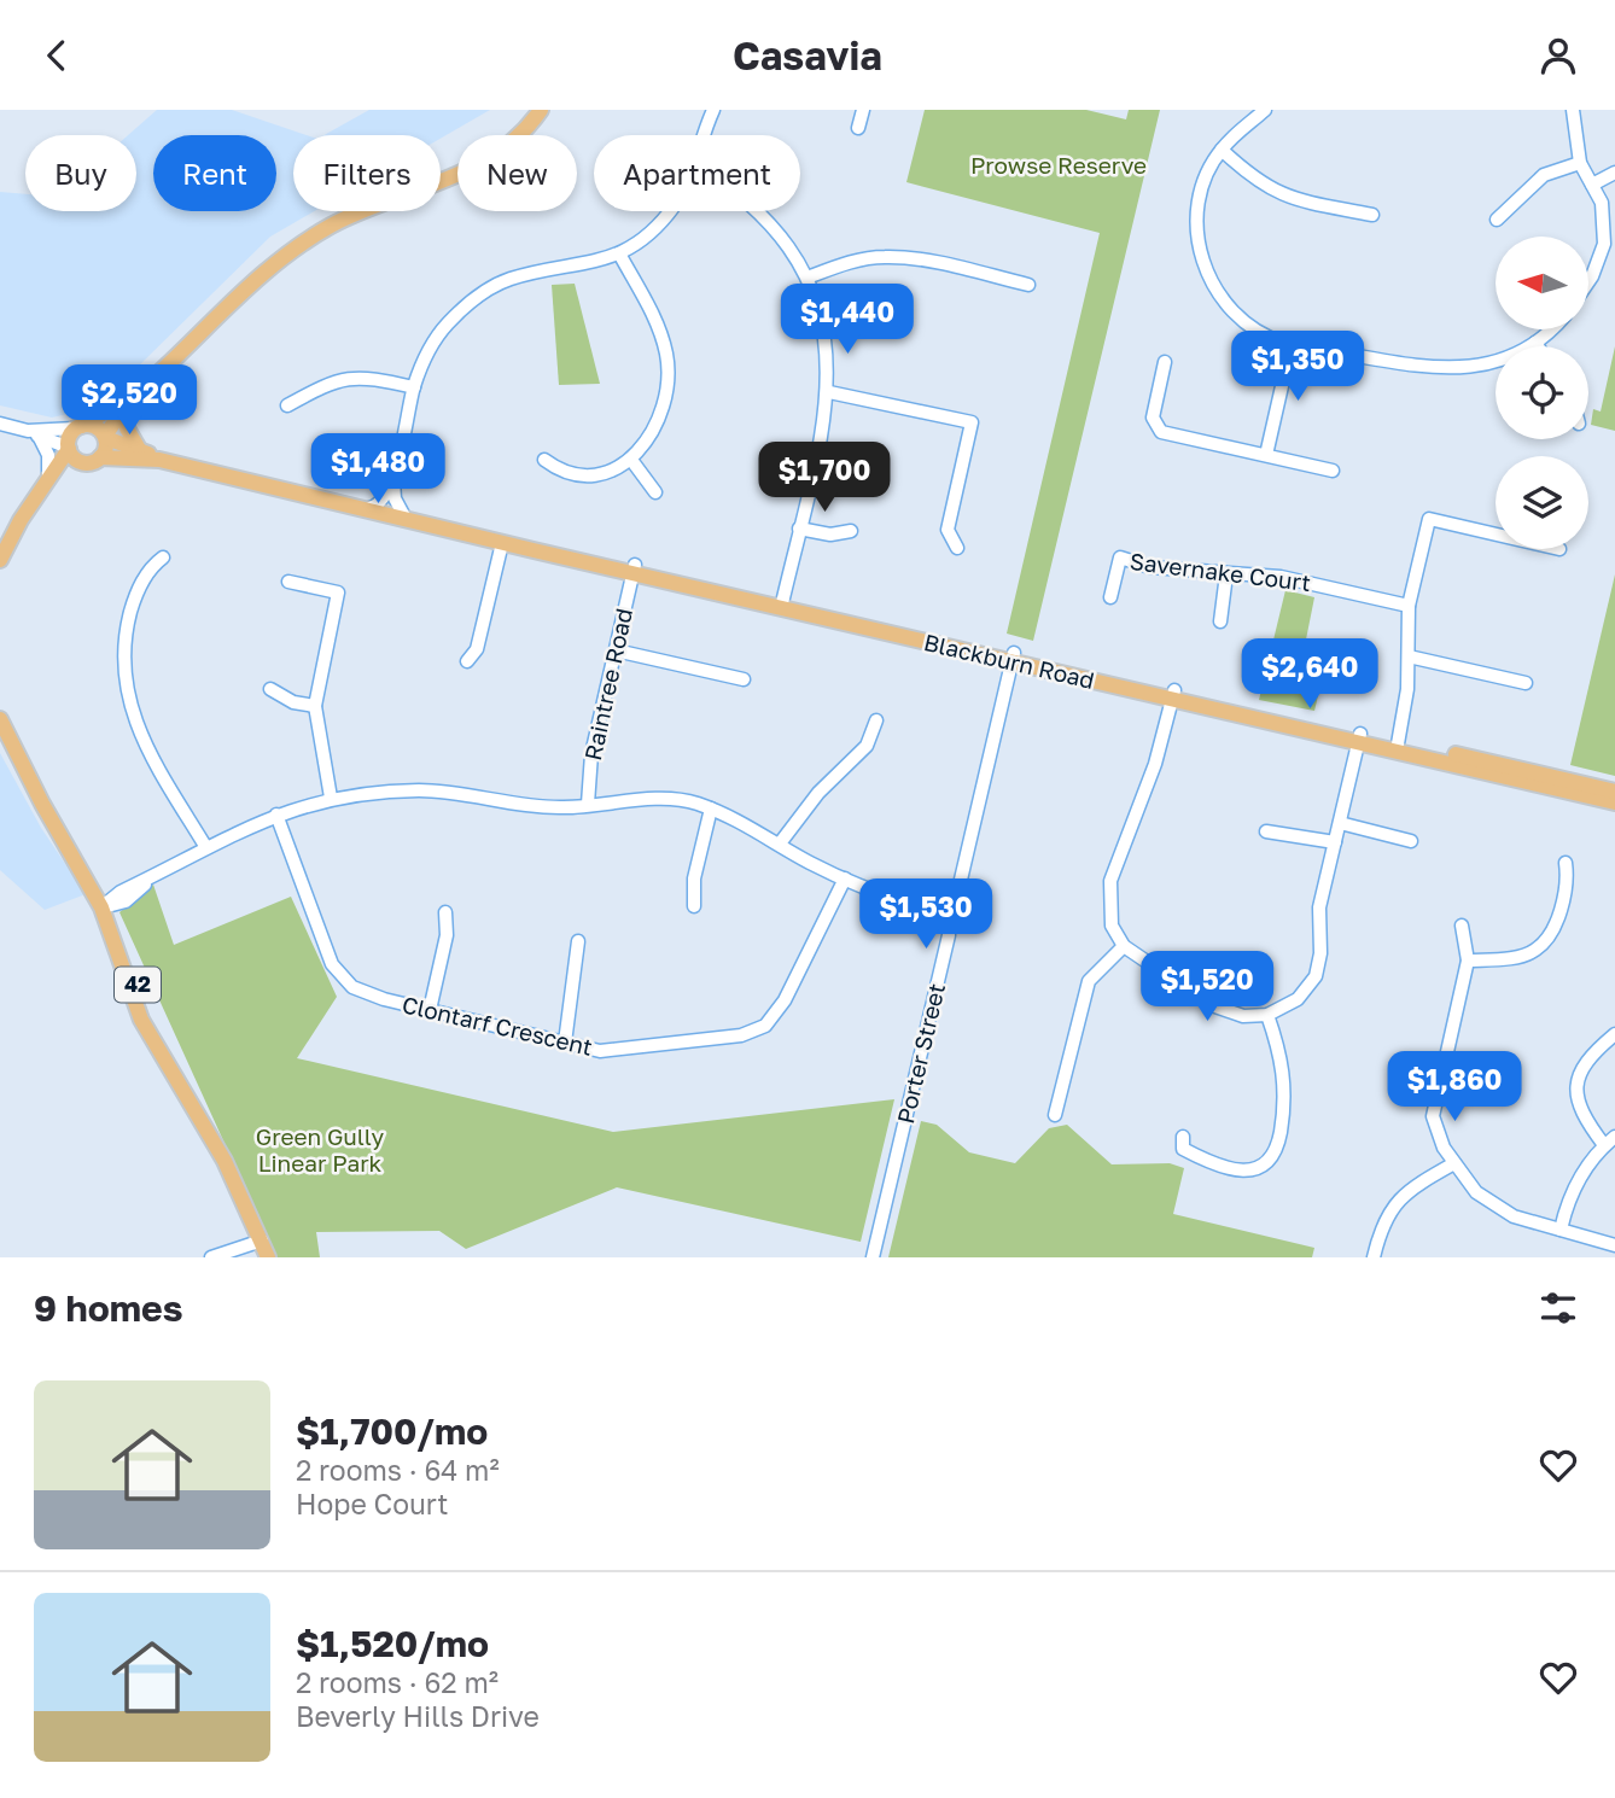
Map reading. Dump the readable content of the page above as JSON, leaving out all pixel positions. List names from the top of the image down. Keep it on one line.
{"streets":{"main road":["Blackburn Road","42"],"street":["Savernake Court","Raintree Road","Clontarf Crescent","Porter Street"]},"crossings":[["Blackburn Road","Raintree Road"],["Blackburn Road","Porter Street"]],"parks":["Prowse Reserve","Green Gully Linear Park"],"north":"left","page":{"header":"Casavia","chip":["Buy","Rent","Filters","New","Apartment"],"price":["$1,440","$1,350","$2,520","$1,480","$1,700","$2,640","$1,530","$1,520","$1,860"],"heading":"9 homes","list":[{"name":"$1,700/mo","note":"2 rooms · 64 m² · Hope Court"},{"name":"$1,520/mo","note":"2 rooms · 62 m² · Beverly Hills Drive"}]}}
